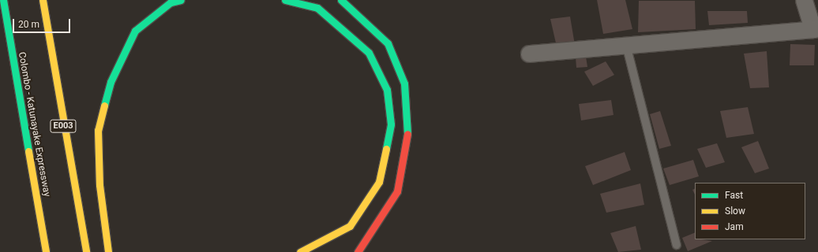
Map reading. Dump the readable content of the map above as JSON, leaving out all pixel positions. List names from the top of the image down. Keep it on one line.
{"streets":{"highway":["Colombo - Katunayake Expressway","E003"]},"legend":["Fast","Slow","Jam"],"scale_bar":"20 m"}
